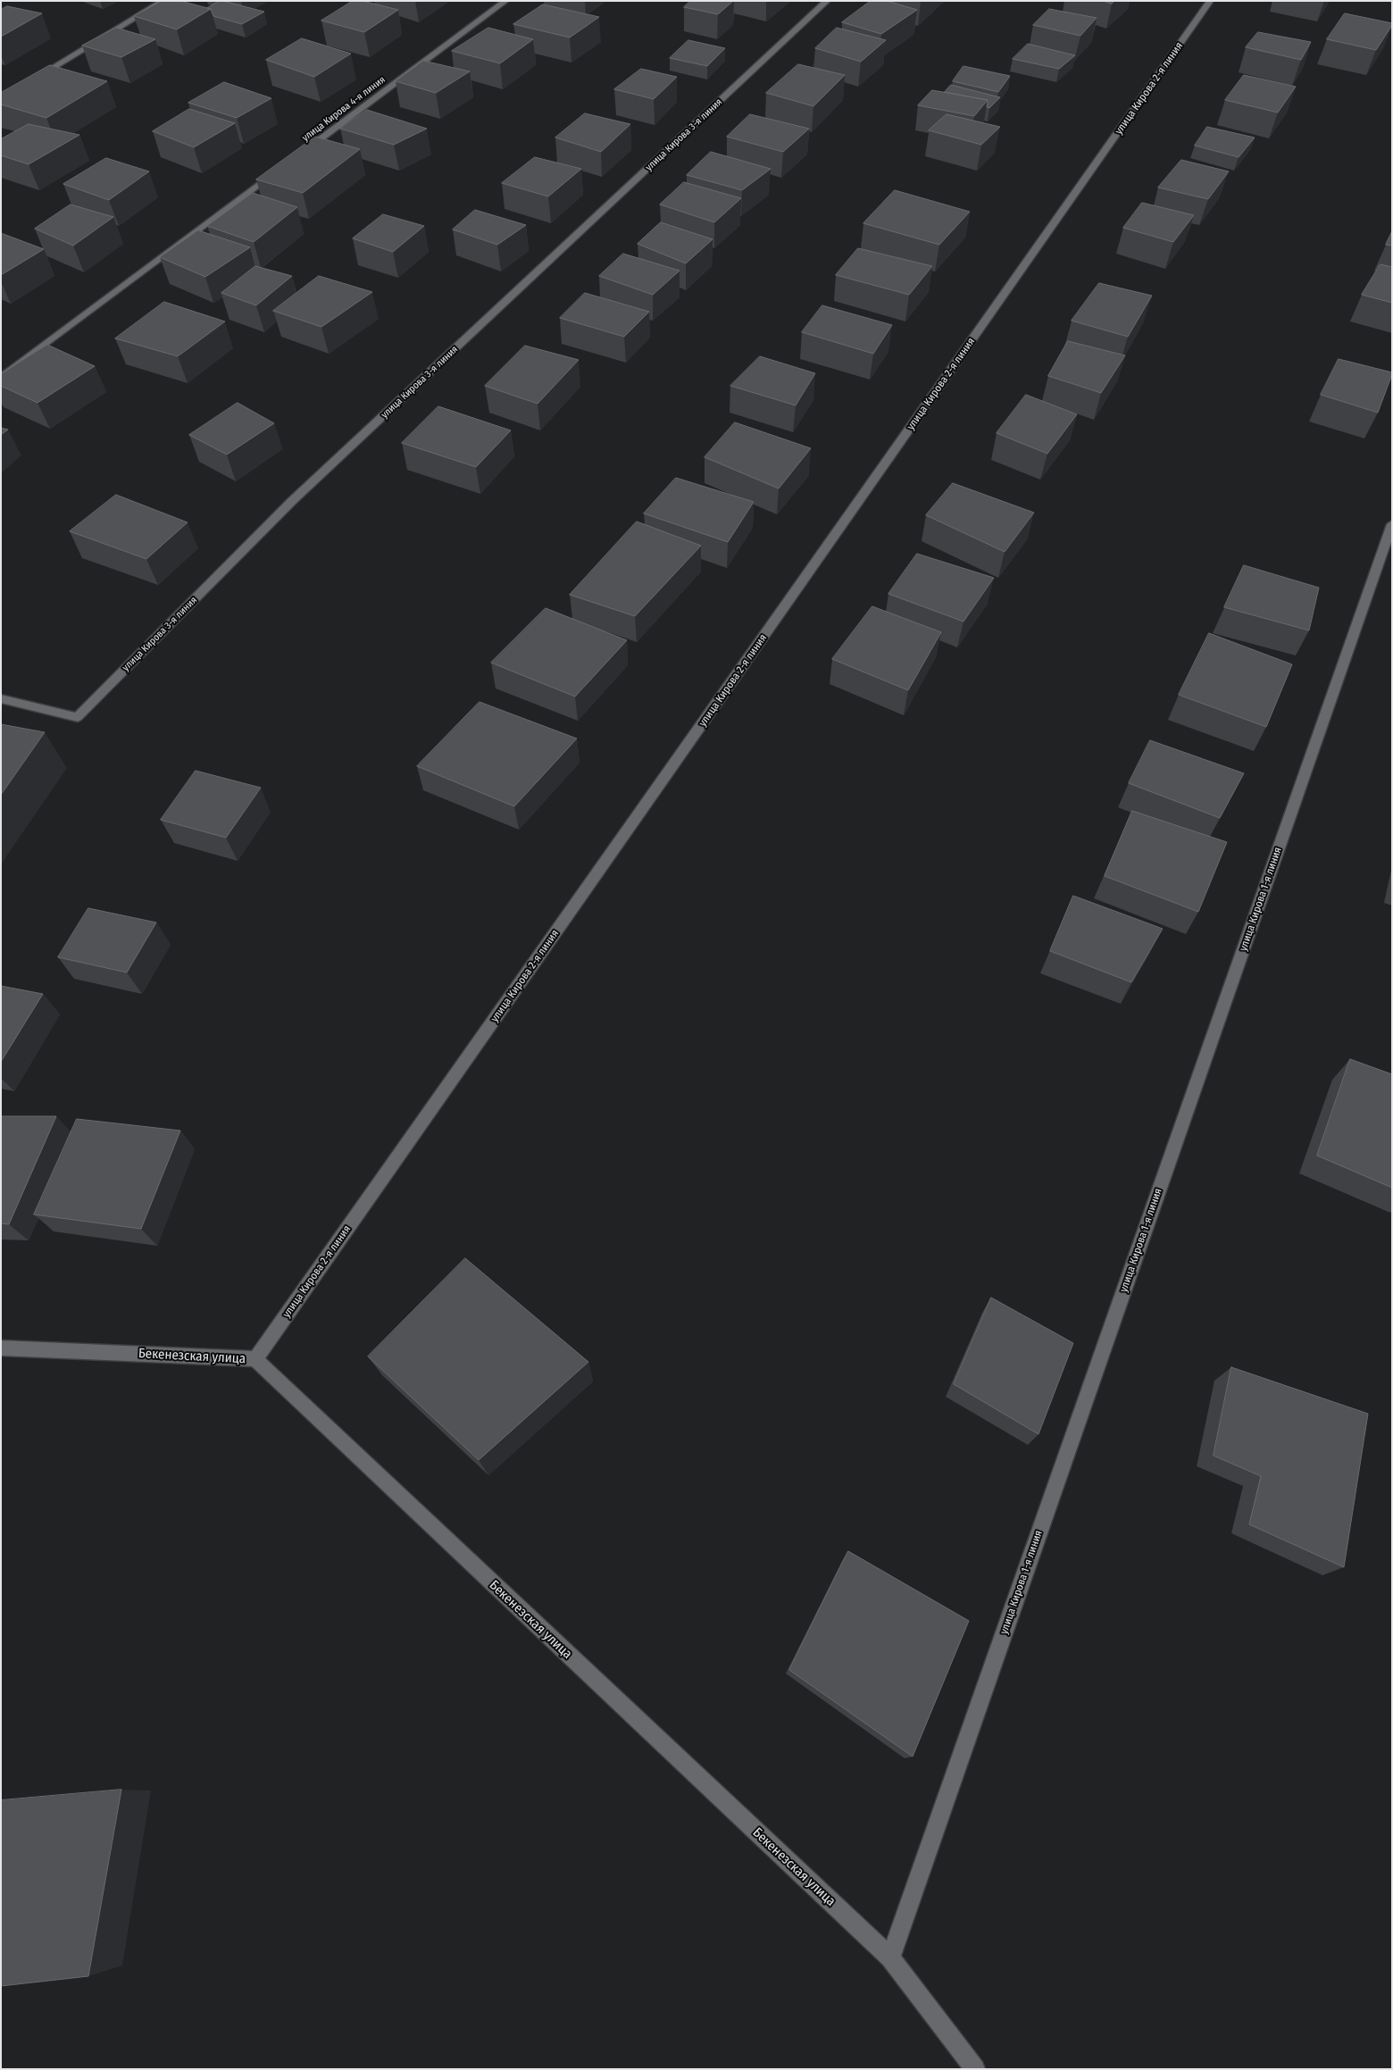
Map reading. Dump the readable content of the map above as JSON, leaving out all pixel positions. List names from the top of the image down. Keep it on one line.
{"streets":{"street":["улица Кирова 2-я линия","улица Кирова 4-я линия","улица Кирова 3-я линия","улица Кирова 1-я линия","Бекенезская улица"]},"crossings":[["улица Кирова 2-я линия","Бекенезская улица"],["улица Кирова 1-я линия","Бекенезская улица"]]}
